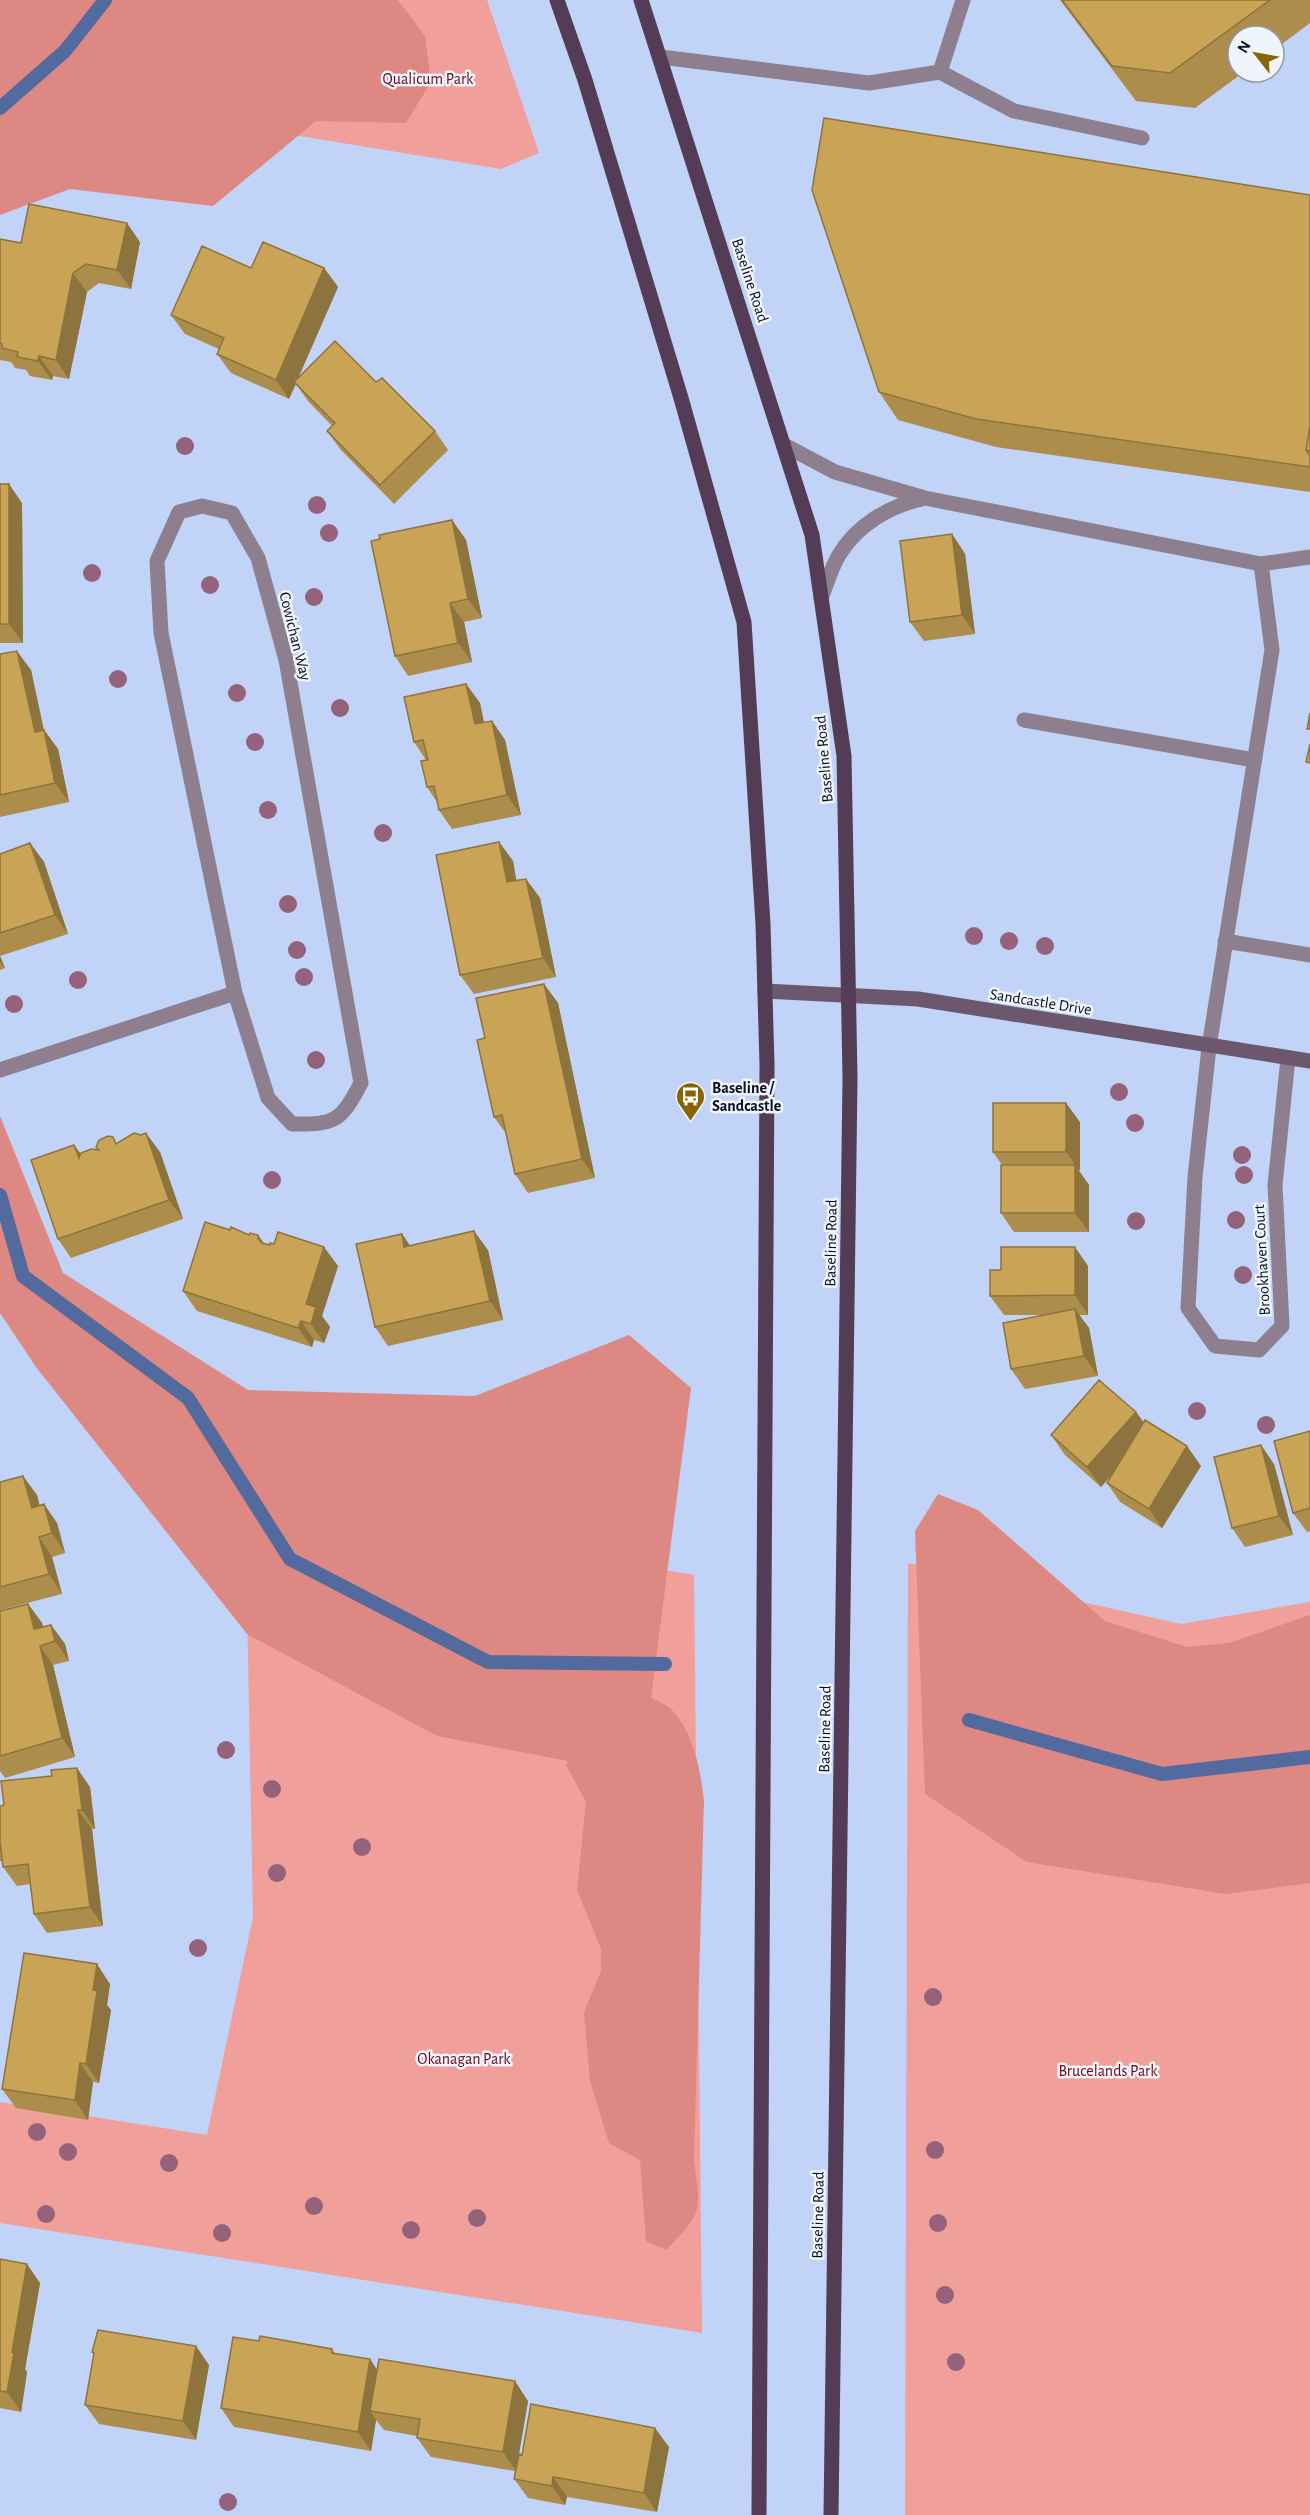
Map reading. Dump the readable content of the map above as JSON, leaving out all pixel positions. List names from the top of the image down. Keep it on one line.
{"streets":{"main road":["Baseline Road"],"street":["Cowichan Way","Sandcastle Drive","Brookhaven Court"]},"crossings":[["Baseline Road","Sandcastle Drive"],["Sandcastle Drive","Brookhaven Court"]],"parks":["Qualicum Park","Okanagan Park","Brucelands Park"],"places":{"bus stop":["Baseline / Sandcastle"]},"north":"top left"}
